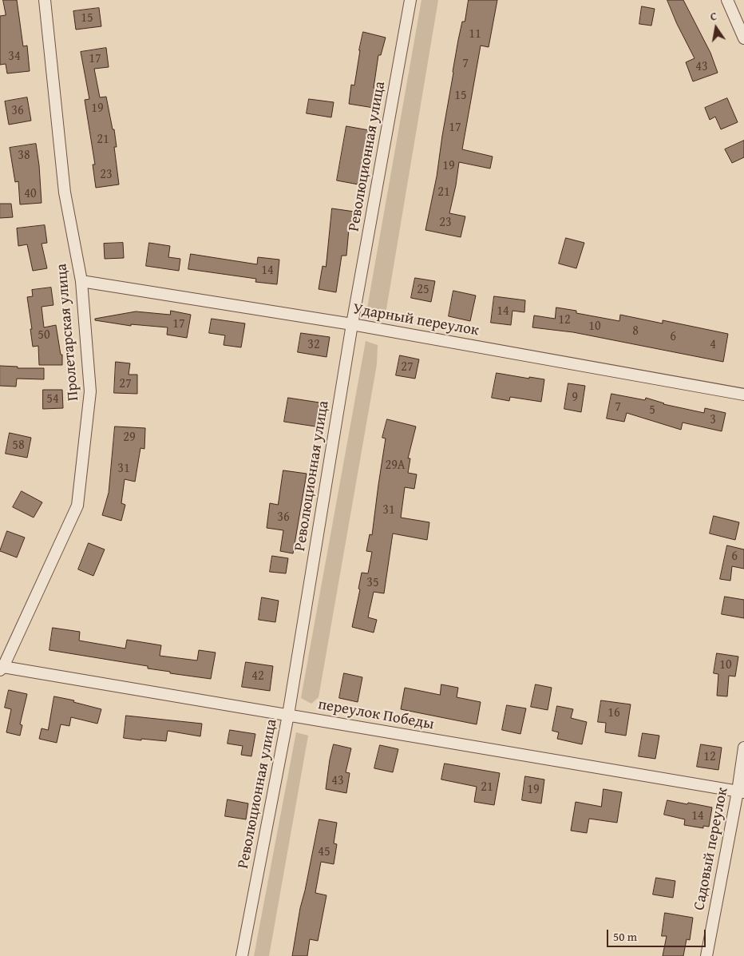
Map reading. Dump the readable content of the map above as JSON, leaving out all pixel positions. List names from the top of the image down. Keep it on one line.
{"streets":{"street":["Революционная улица","Ударный переулок","Пролетарская улица","переулок Победы","Садовый переулок"]},"crossings":[["Революционная улица","Ударный переулок"],["Революционная улица","переулок Победы"],["Ударный переулок","Пролетарская улица"],["Пролетарская улица","переулок Победы"],["переулок Победы","Садовый переулок"]],"house_numbers":["15","11","34","17","7","43","15","19","36","17","21","38","19","23","21","40","23","14","25","14","12","17","10","8","50","6","32","4","27","27","9","54","7","5","3","29","58","29А","31","31","36","6","35","10","42","16","12","43","21","19","14","45"],"scale_bar":"50 m","north":"top"}
